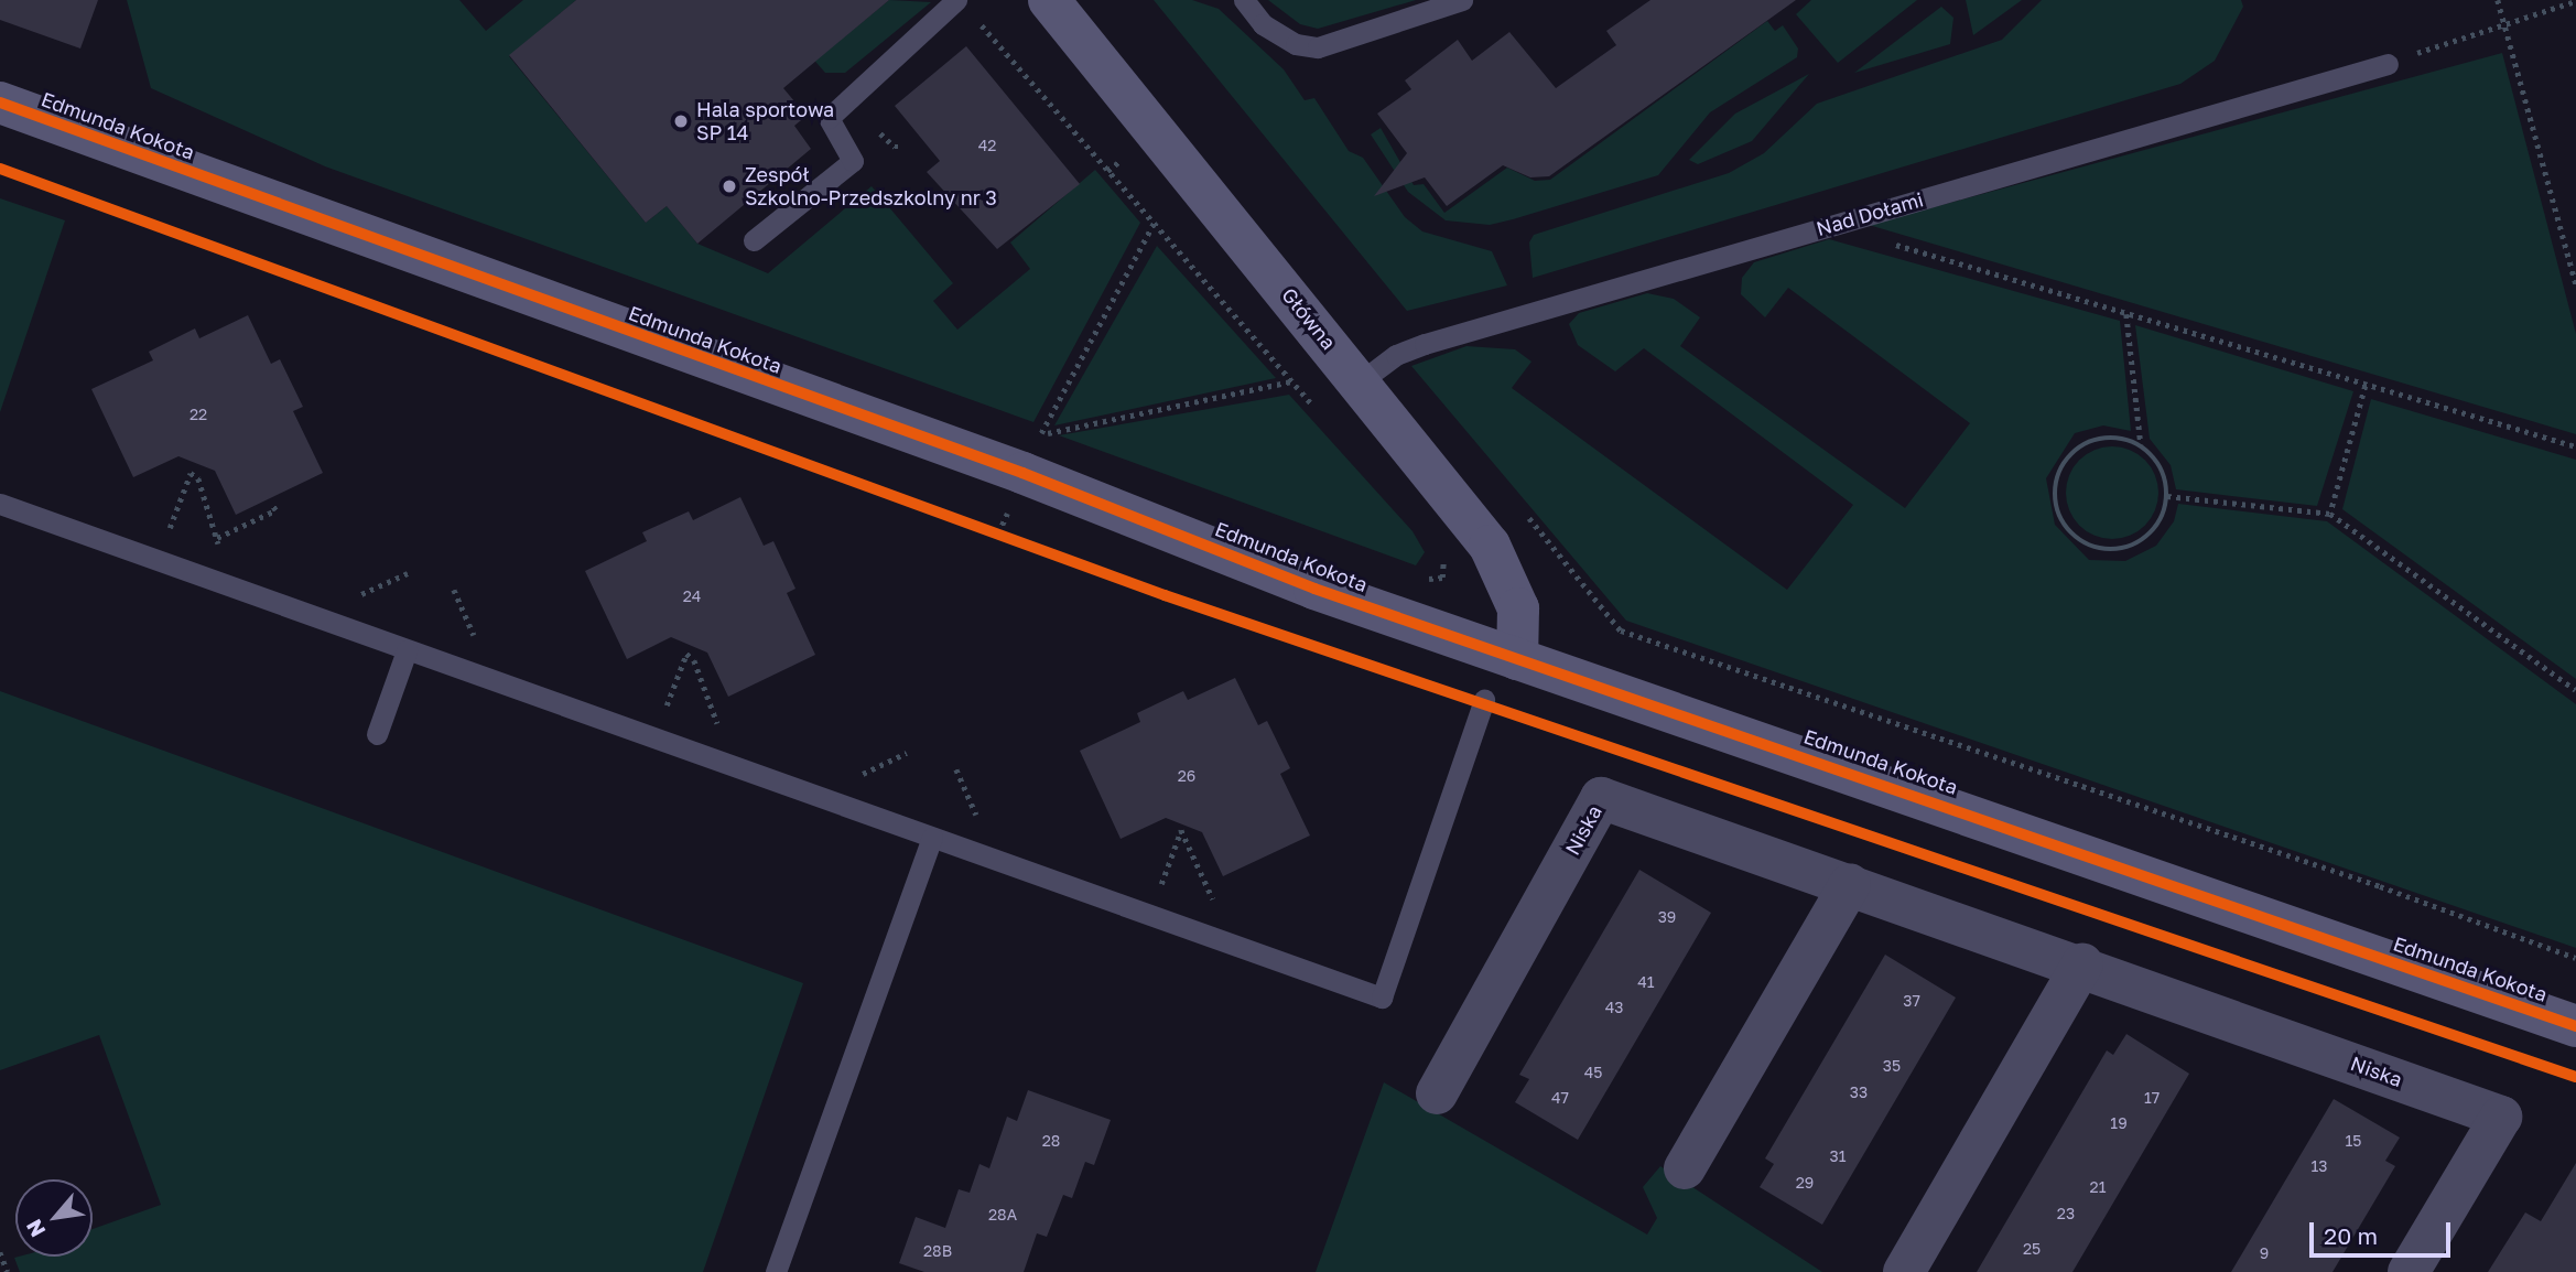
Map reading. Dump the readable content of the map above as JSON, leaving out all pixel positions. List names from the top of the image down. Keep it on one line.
{"streets":{"street":["Edmunda Kokota","Główna","Niska"],"lane":["Nad Dołami"]},"crossings":[["Edmunda Kokota","Główna"],["Nad Dołami","Główna"]],"places":["Hala sportowa SP 14","Zespół Szkolno-Przedszkolny nr 3"],"house_numbers":["42","22","24","26","39","41","37","43","35","45","33","47","17","19","28","15","31","13","29","21","23","28A","25","28B","9"],"scale_bar":"20 m","north":"bottom left"}
